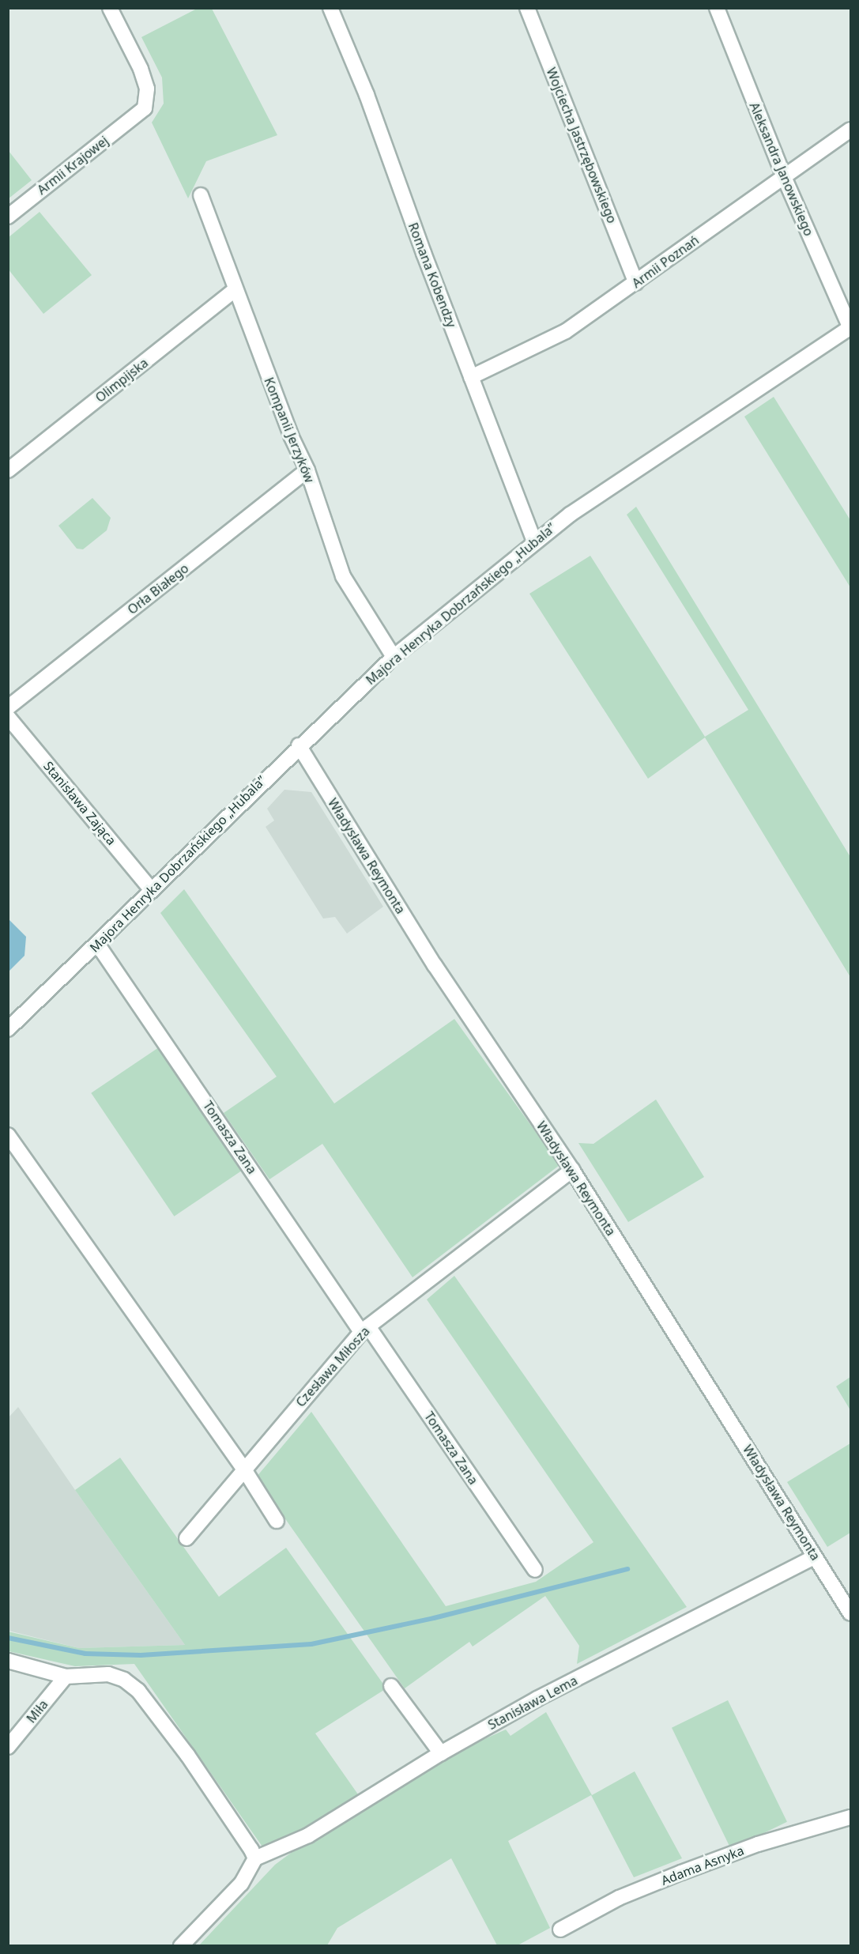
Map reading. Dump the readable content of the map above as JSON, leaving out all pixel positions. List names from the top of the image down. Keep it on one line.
{"streets":{"street":["Wojciecha Jastrzębowskiego","Armii Krajowej","Aleksandra Janowskiego","Armii Poznań","Romana Kobendzy","Olimpijska","Kompanii Jerzyków","Orła Białego","Majora Henryka Dobrzańskiego „Hubala”","Stanisława Zająca","Władysława Reymonta","Tomasza Zana","Czesława Miłosza","Stanisława Lema","Miła","Adama Asnyka"]},"crossings":[["Wojciecha Jastrzębowskiego","Armii Poznań"],["Aleksandra Janowskiego","Armii Poznań"],["Aleksandra Janowskiego","Majora Henryka Dobrzańskiego „Hubala”"],["Armii Poznań","Romana Kobendzy"],["Romana Kobendzy","Majora Henryka Dobrzańskiego „Hubala”"],["Olimpijska","Kompanii Jerzyków"],["Kompanii Jerzyków","Orła Białego"],["Kompanii Jerzyków","Majora Henryka Dobrzańskiego „Hubala”"],["Majora Henryka Dobrzańskiego „Hubala”","Stanisława Zająca"],["Majora Henryka Dobrzańskiego „Hubala”","Władysława Reymonta"],["Majora Henryka Dobrzańskiego „Hubala”","Tomasza Zana"],["Władysława Reymonta","Czesława Miłosza"],["Władysława Reymonta","Stanisława Lema"],["Tomasza Zana","Czesława Miłosza"]]}
